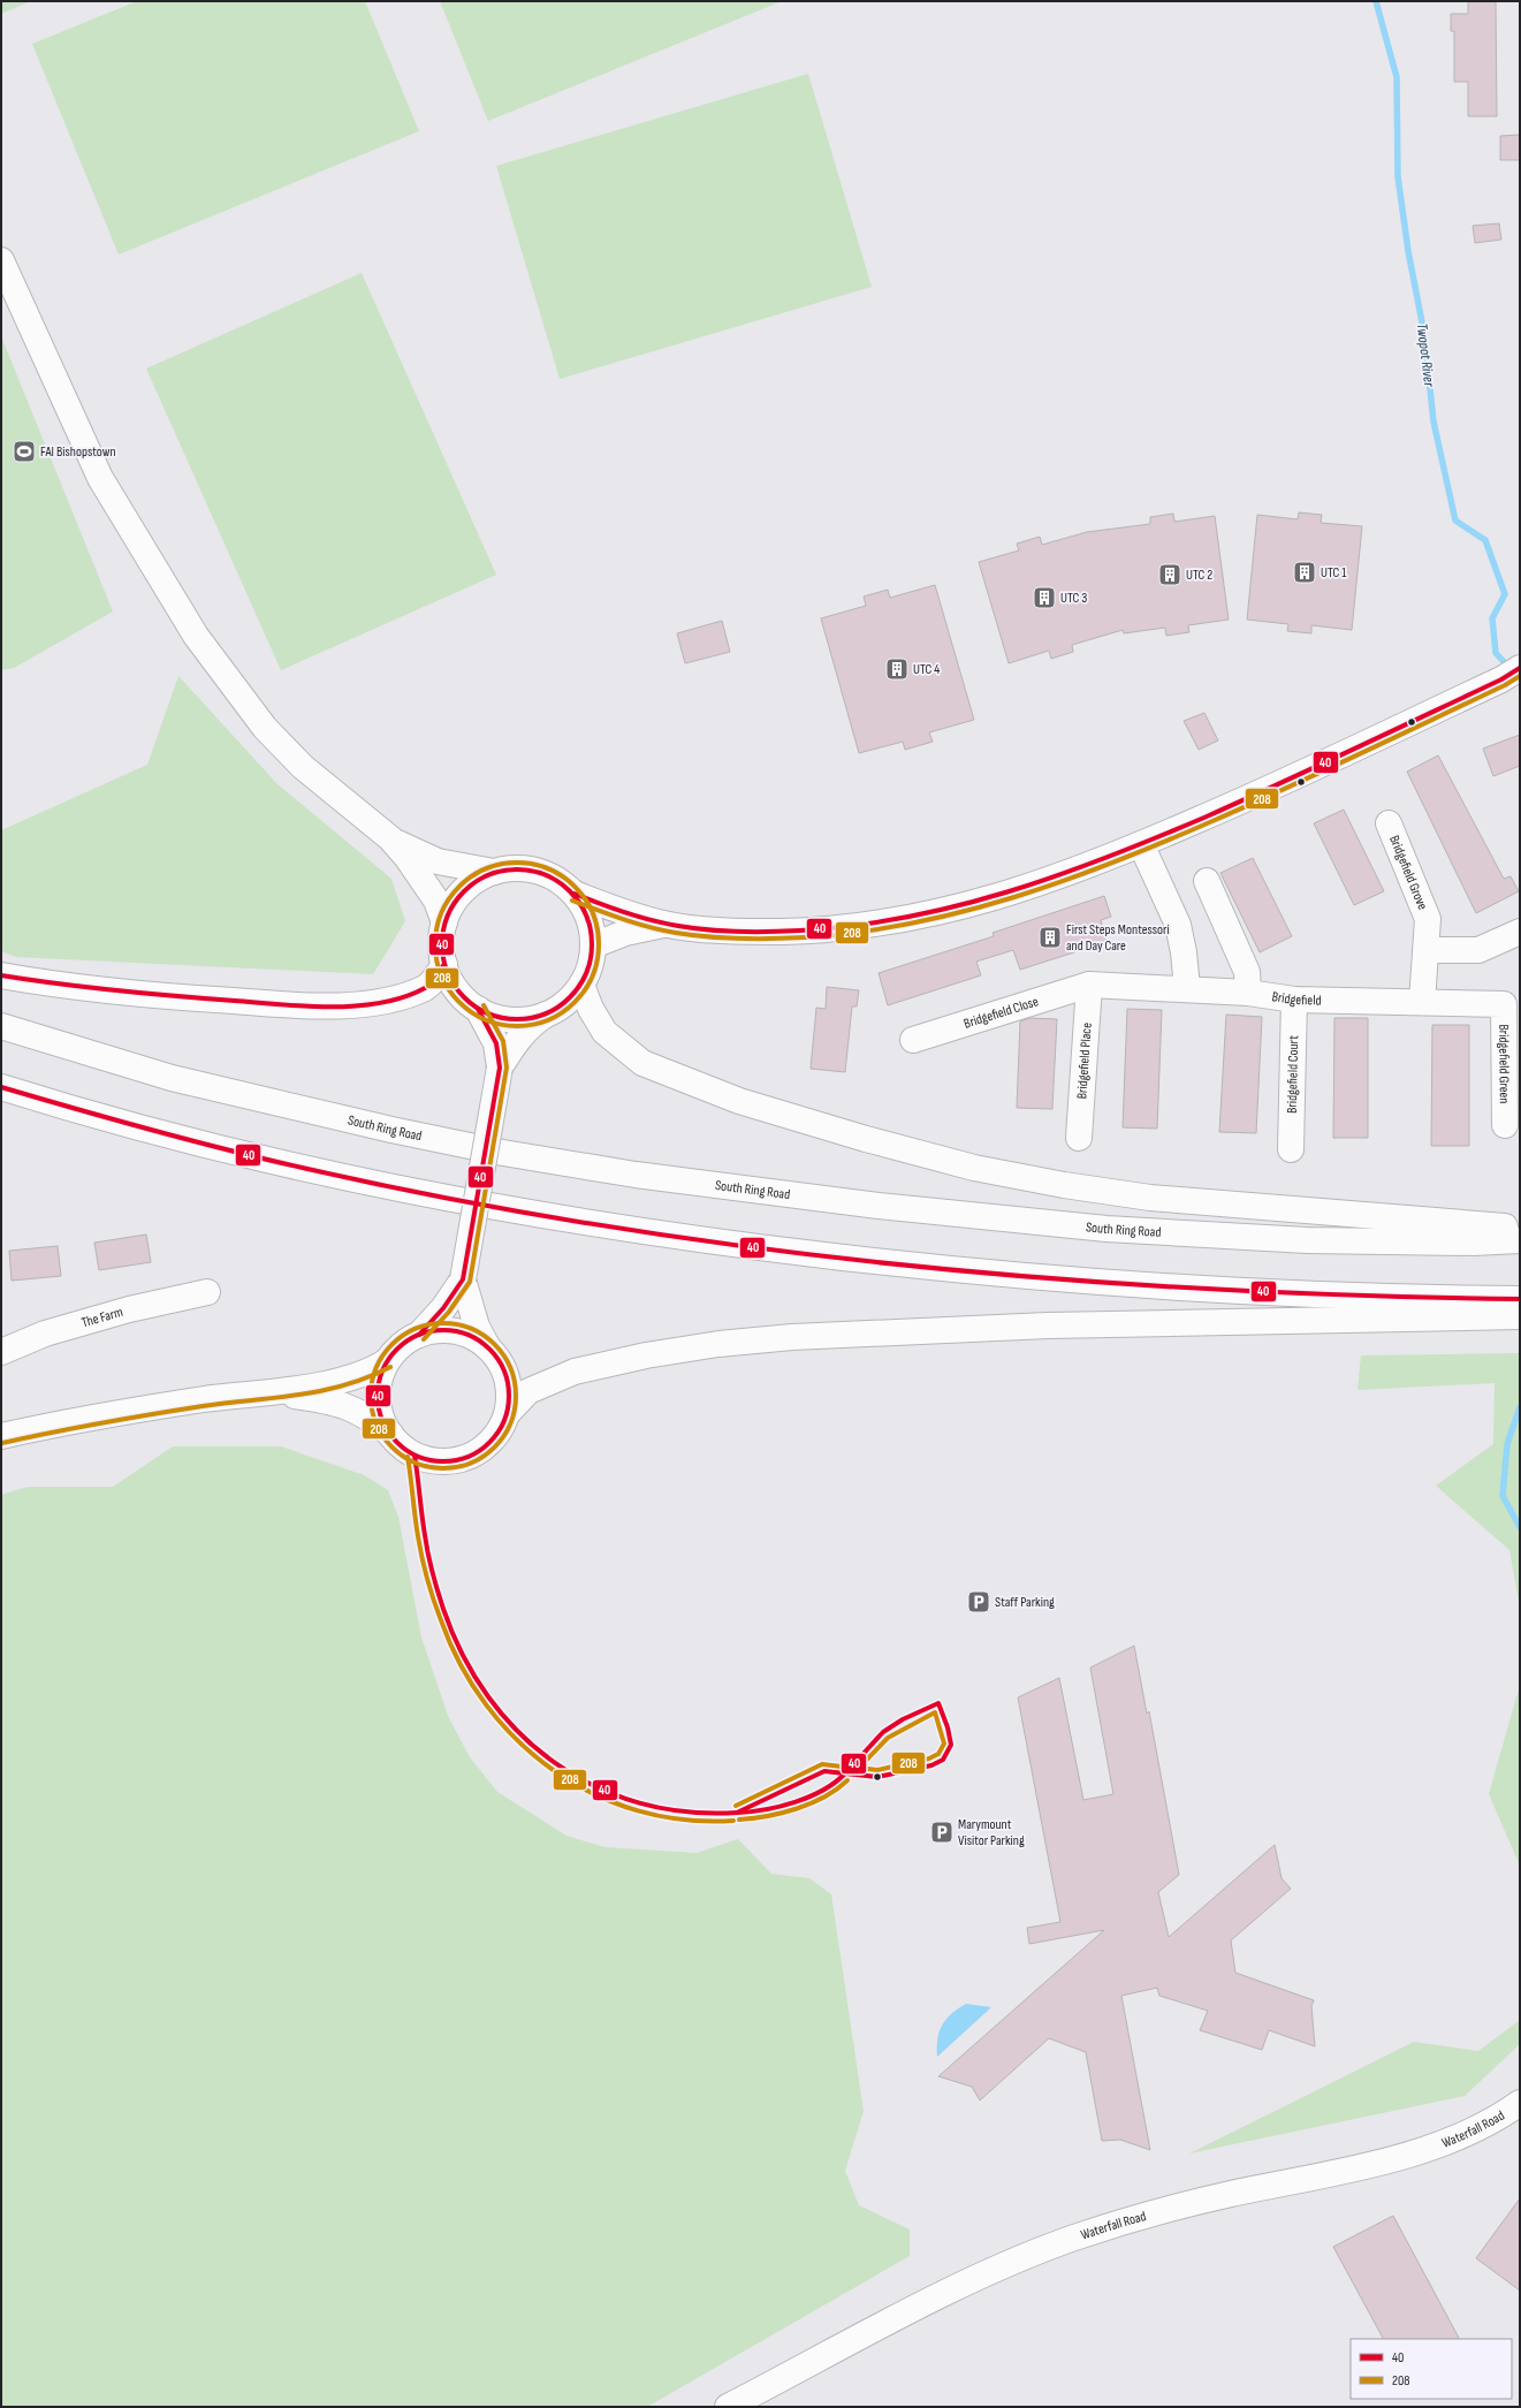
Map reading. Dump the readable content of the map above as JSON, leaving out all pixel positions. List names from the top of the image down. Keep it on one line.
{"streets":{"main road":["Bridgefield Grove","Bridgefield","Bridgefield Close","Bridgefield Place","Bridgefield Green","Bridgefield Court","South Ring Road","The Farm","Waterfall Road"]},"crossings":[["Bridgefield Grove","Bridgefield"],["Bridgefield","Bridgefield Close"],["Bridgefield","Bridgefield Place"],["Bridgefield","Bridgefield Green"],["Bridgefield","Bridgefield Court"],["Bridgefield Close","Bridgefield Place"]],"water":["Twopot River"],"places":{"sports":["FAI Bishopstown"],"building":["UTC 1","UTC 2","UTC 3","UTC 4","First Steps Montessori and Day Care"],"parking":["Staff Parking","Marymount Visitor Parking"]},"lines":["transit line 40","transit line 208"],"legend":["40","208"]}
